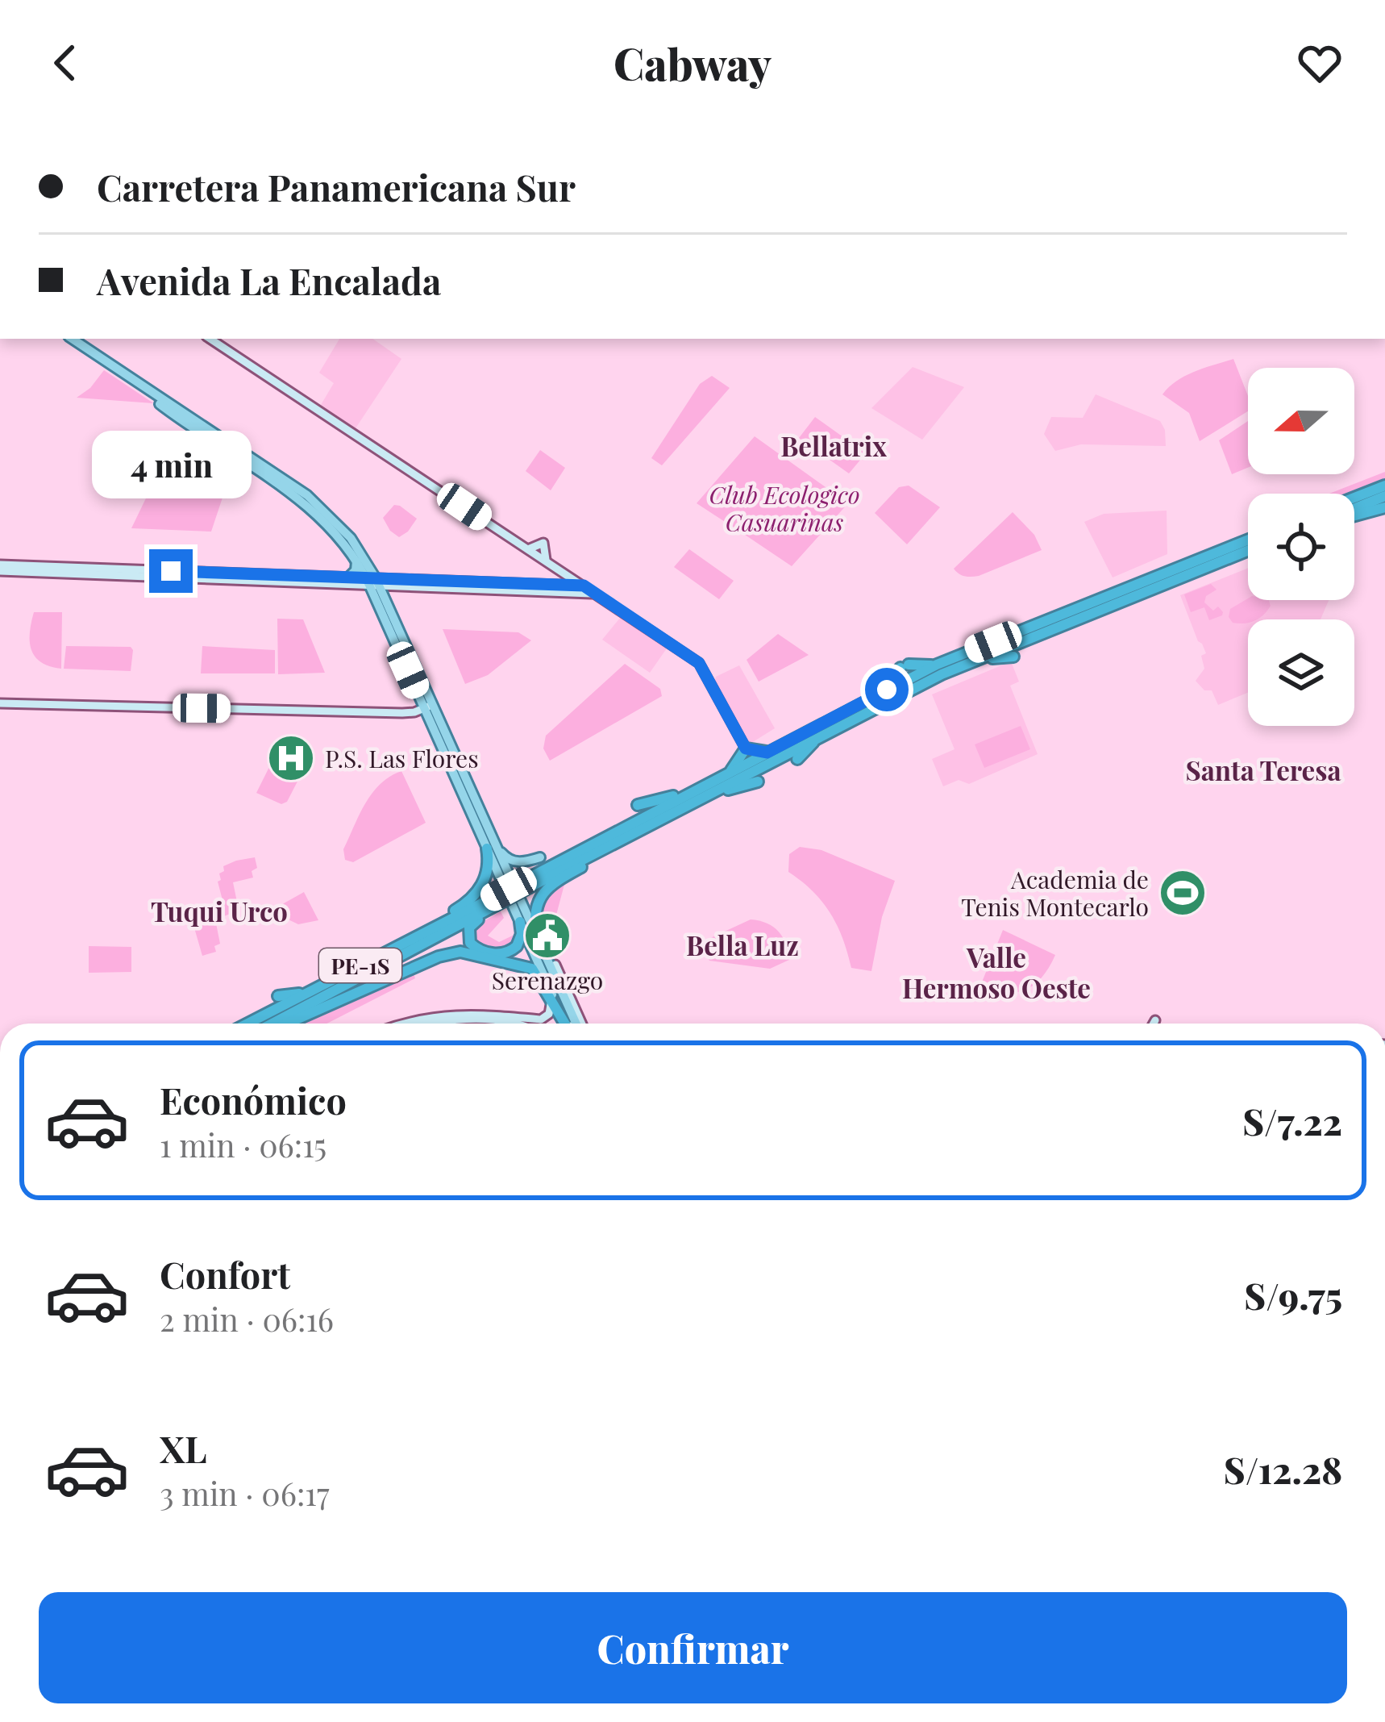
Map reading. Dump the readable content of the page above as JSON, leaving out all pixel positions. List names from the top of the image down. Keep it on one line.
{"streets":{"highway":["PE-1S"]},"districts":["Bellatrix","Santa Teresa","Tuqui Urco","Bella Luz","Valle Hermoso Oeste"],"parks":["Club Ecologico Casuarinas"],"places":{"hospital":["P.S. Las Flores"],"sports":["Academia de Tenis Montecarlo"],"public building":["Serenazgo"]},"north":"left","page":{"header":"Cabway","banner":["Carretera Panamericana Sur","Avenida La Encalada"],"bubble":"4 min","list":[{"name":"Económico","note":"1 min · 06:15","value":"S/7.22"},{"name":"Confort","note":"2 min · 06:16","value":"S/9.75"},{"name":"XL","note":"3 min · 06:17","value":"S/12.28"}],"buttons":"Confirmar"}}
